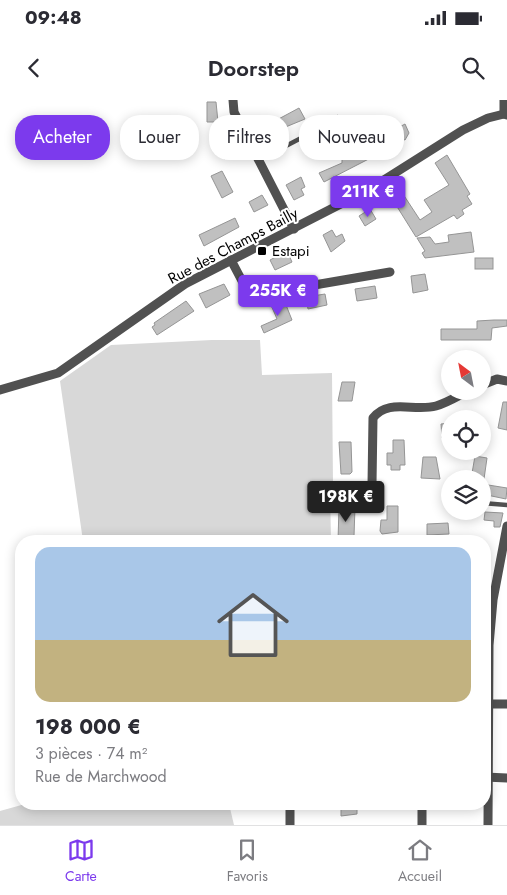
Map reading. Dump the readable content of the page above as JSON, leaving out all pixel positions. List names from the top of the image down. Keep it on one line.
{"streets":{"street":["Rue des Champs Bailly"]},"places":{"transit":["Estapi"]},"north":"top left","page":{"status":"09:48","header":"Doorstep","chip":["Acheter","Louer","Filtres","Nouveau"],"price":["211K €","255K €","198K €"],"list":[{"name":"198 000 €","note":"3 pièces · 74 m² · Rue de Marchwood"}],"tabs":["Carte","Favoris","Accueil"]}}
